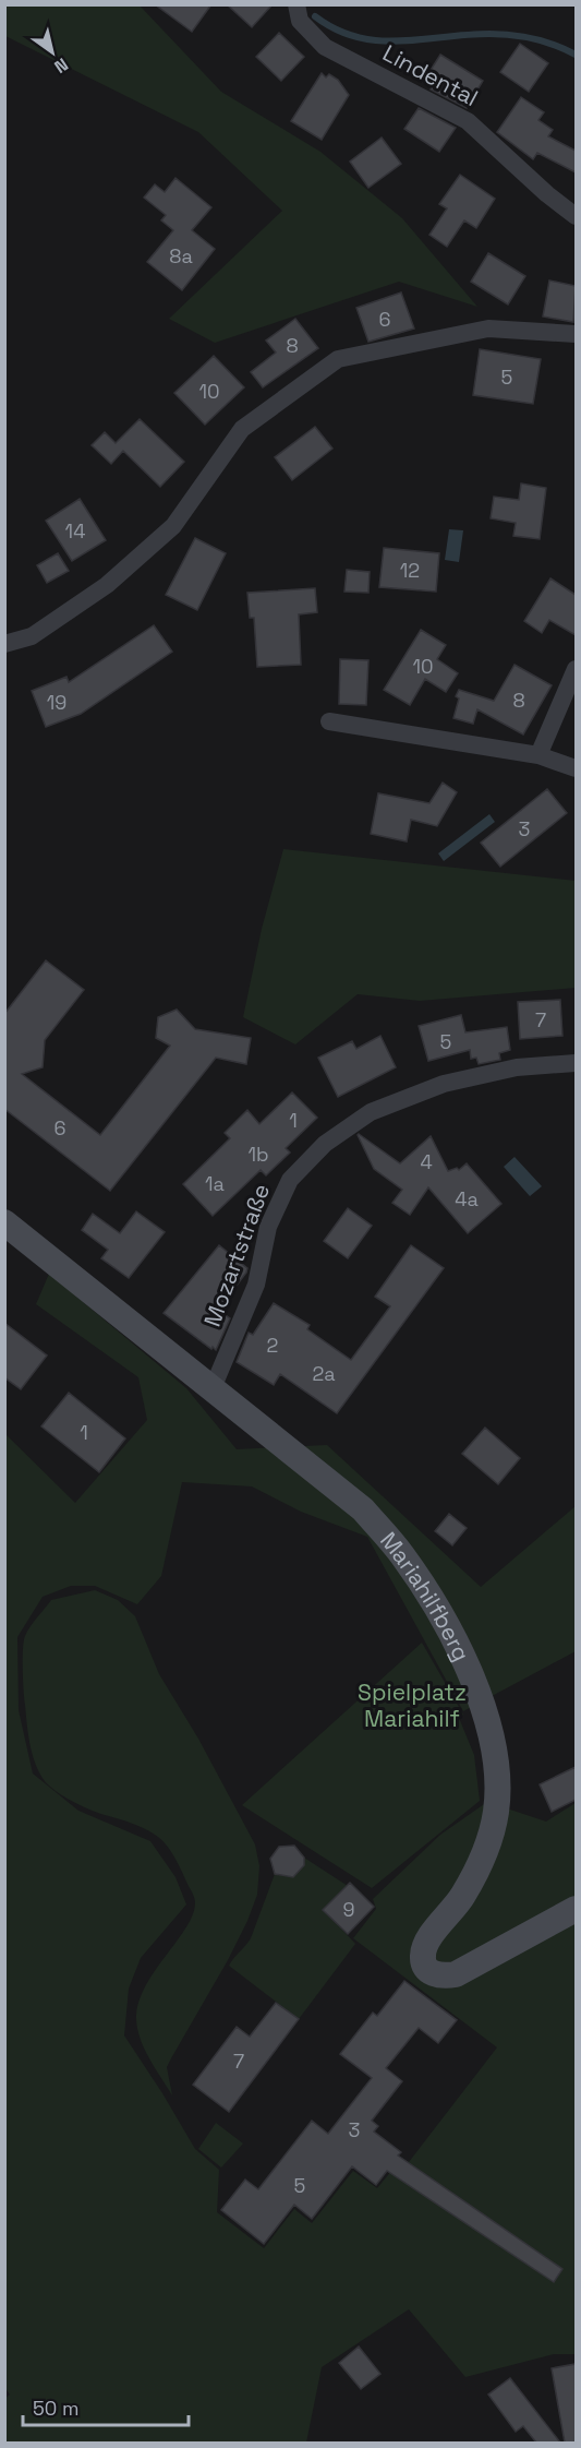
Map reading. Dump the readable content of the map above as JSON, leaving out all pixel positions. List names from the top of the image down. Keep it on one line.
{"streets":{"main road":["Mariahilfberg"],"street":["Lindental","Mozartstraße"]},"crossings":[["Mozartstraße","Mariahilfberg"]],"parks":["Spielplatz Mariahilf"],"house_numbers":["8a","6","8","5","10","14","12","10","8","19","3","7","5","1","6","1b","4","1a","4a","2","2a","1","9","7","3","5"],"scale_bar":"50 m","north":"bottom right"}
